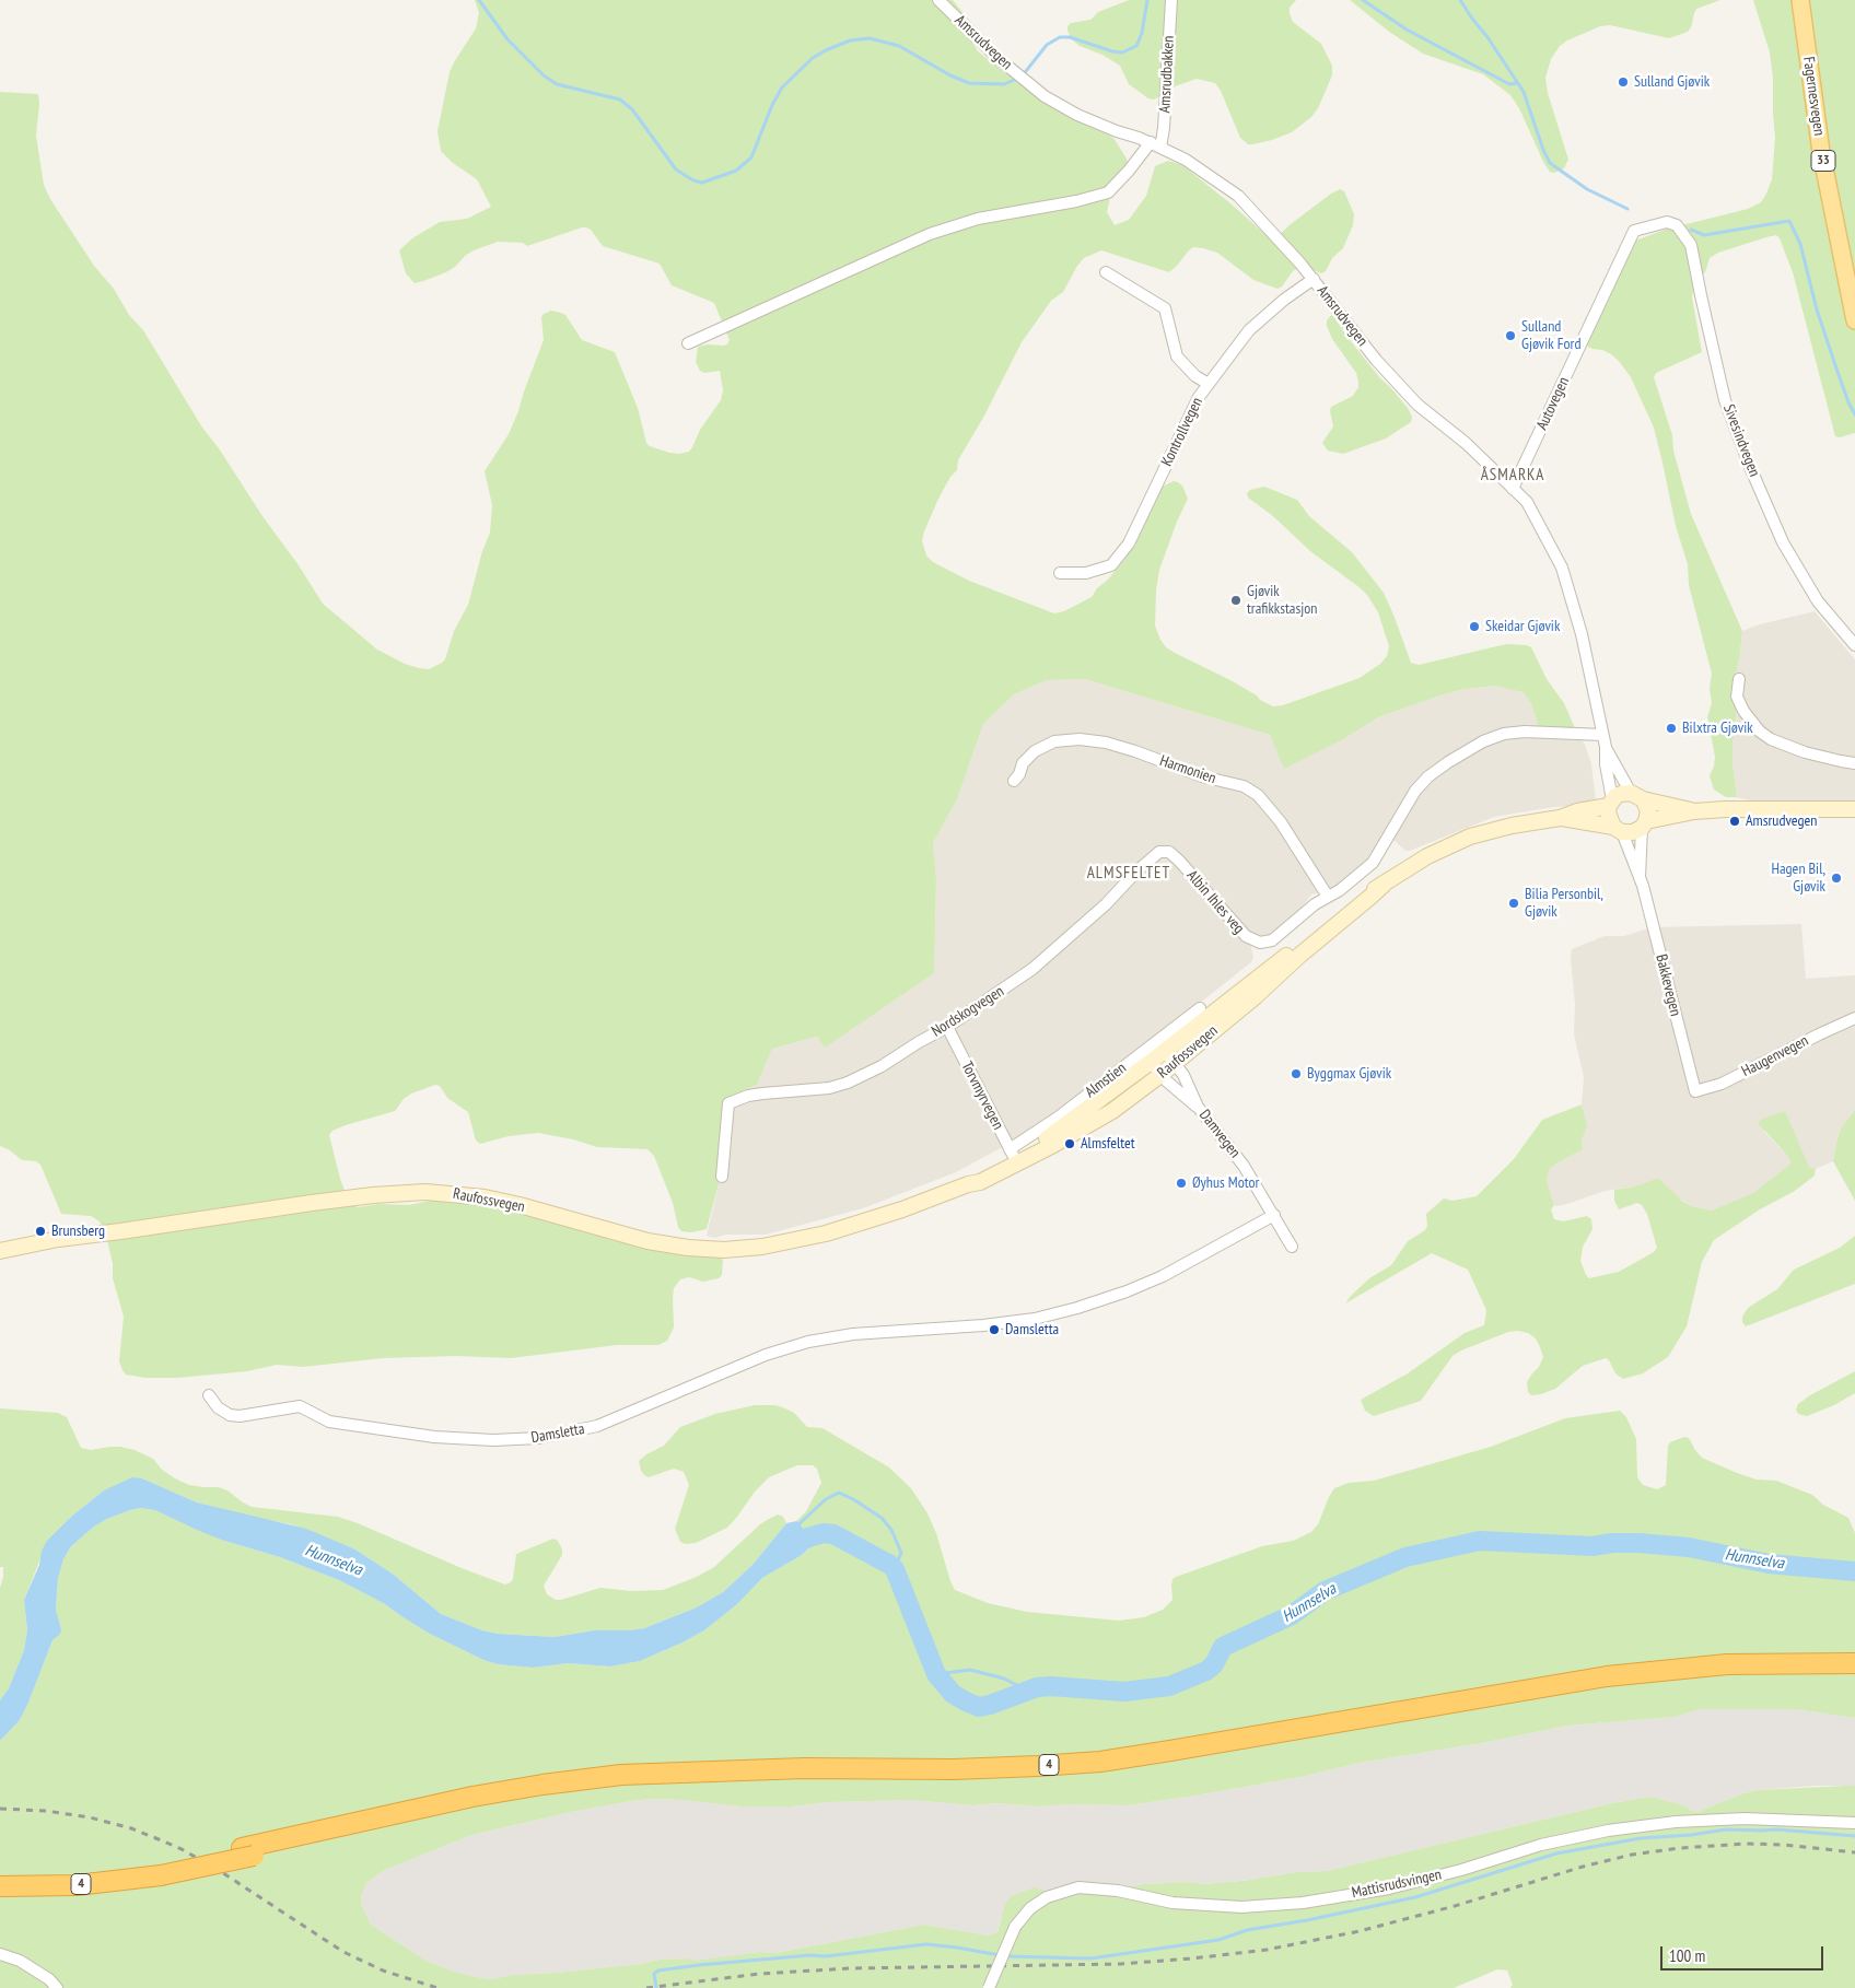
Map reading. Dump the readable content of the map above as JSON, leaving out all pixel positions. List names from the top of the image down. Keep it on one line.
{"streets":{"highway":["4"],"main road":["Fagernesvegen","33","Raufossvegen"],"street":["Amsrudvegen","Amsrudbakken","Autovegen","Kontrollvegen","Sivesindvegen","Harmonien","Albin Ihles veg","Bakkevegen","Nordskogvegen","Haugenvegen","Almstien","Torvmyrvegen","Damvegen","Damsletta","Mattisrudsvingen"]},"crossings":[["Amsrudvegen","Amsrudbakken"],["Amsrudvegen","Autovegen"],["Amsrudvegen","Kontrollvegen"],["Amsrudvegen","Bakkevegen"],["Amsrudvegen","Raufossvegen"],["Autovegen","Sivesindvegen"],["Harmonien","Albin Ihles veg"],["Albin Ihles veg","Nordskogvegen"],["Bakkevegen","Raufossvegen"],["Bakkevegen","Haugenvegen"],["Nordskogvegen","Torvmyrvegen"],["Raufossvegen","Almstien"],["Raufossvegen","Torvmyrvegen"],["Raufossvegen","Damvegen"],["Almstien","Torvmyrvegen"],["Damvegen","Damsletta"]],"districts":["ÅSMARKA","ALMSFELTET"],"water":["Hunnselva"],"places":["Sulland Gjøvik","Sulland Gjøvik Ford","Gjøvik trafikkstasjon","Skeidar Gjøvik","Bilxtra Gjøvik","Amsrudvegen","Hagen Bil, Gjøvik","Bilia Personbil, Gjøvik","Byggmax Gjøvik","Almsfeltet","Øyhus Motor","Brunsberg","Damsletta"],"scale_bar":"100 m"}
